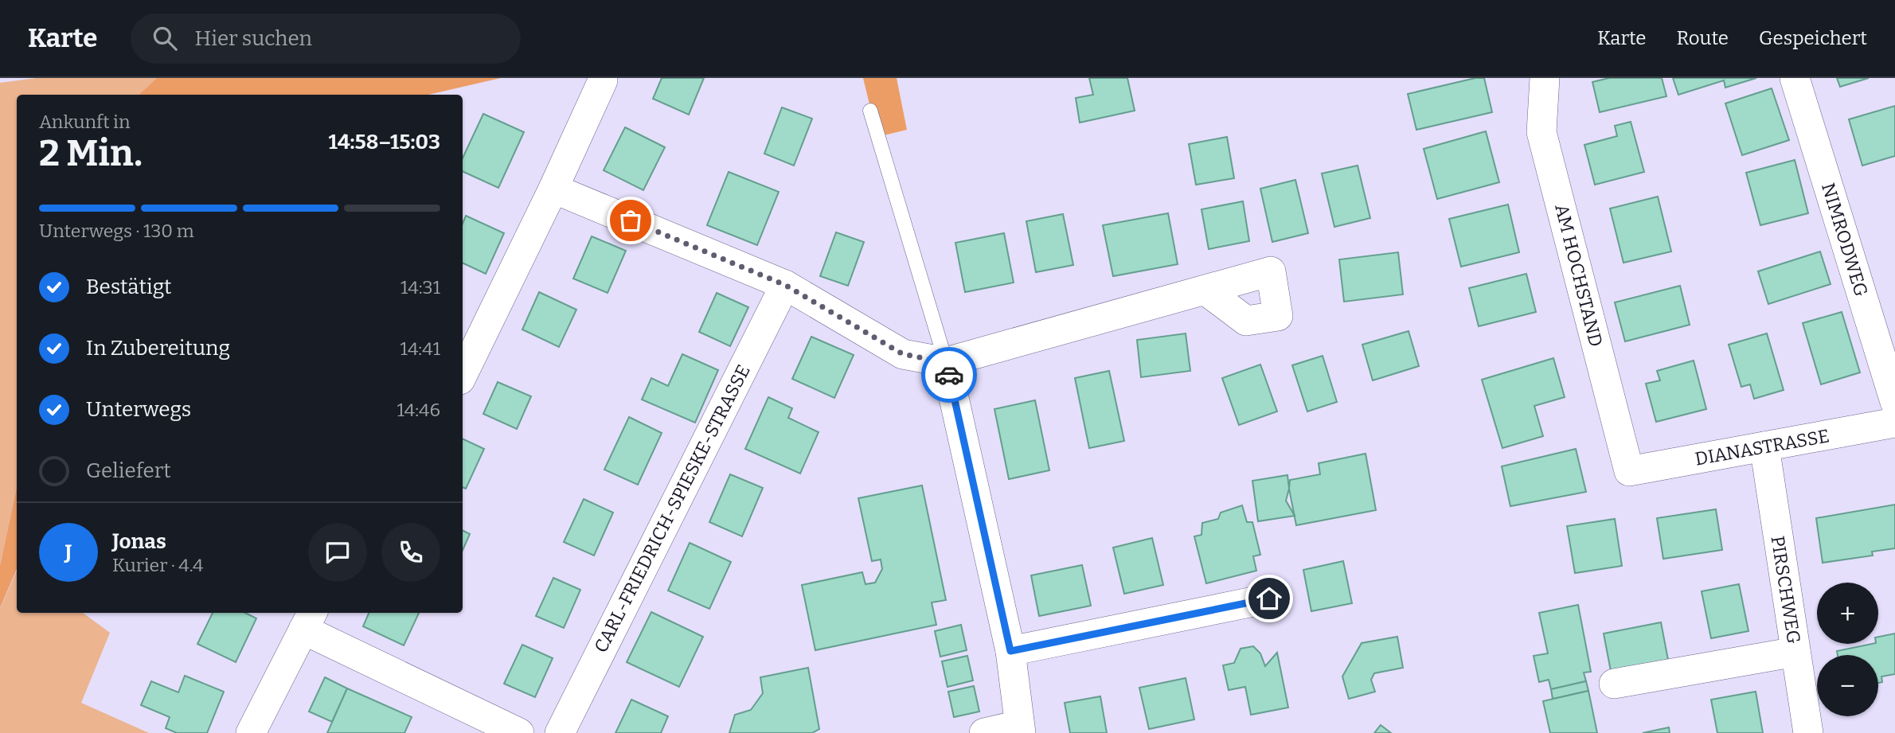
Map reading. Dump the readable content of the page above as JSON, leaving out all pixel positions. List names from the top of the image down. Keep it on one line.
{"streets":{"street":["NIMRODWEG","AM HOCHSTAND","DIANASTRASSE","CARL-FRIEDRICH-SPIESKE-STRASSE","PIRSCHWEG"]},"crossings":[["AM HOCHSTAND","DIANASTRASSE"],["DIANASTRASSE","PIRSCHWEG"]],"page":{"header":"Karte","search":"Hier suchen","nav":["Karte","Route","Gespeichert"],"heading":["2 Min.","Ankunft in","14:58–15:03"],"panel":["Jonas","Kurier · 4.4"],"bar":"Unterwegs · 130 m","list":[["Bestätigt","14:31"],["In Zubereitung","14:41"],["Unterwegs","14:46"],"Geliefert"],"round":"J","map_buttons":["+","−"]}}
